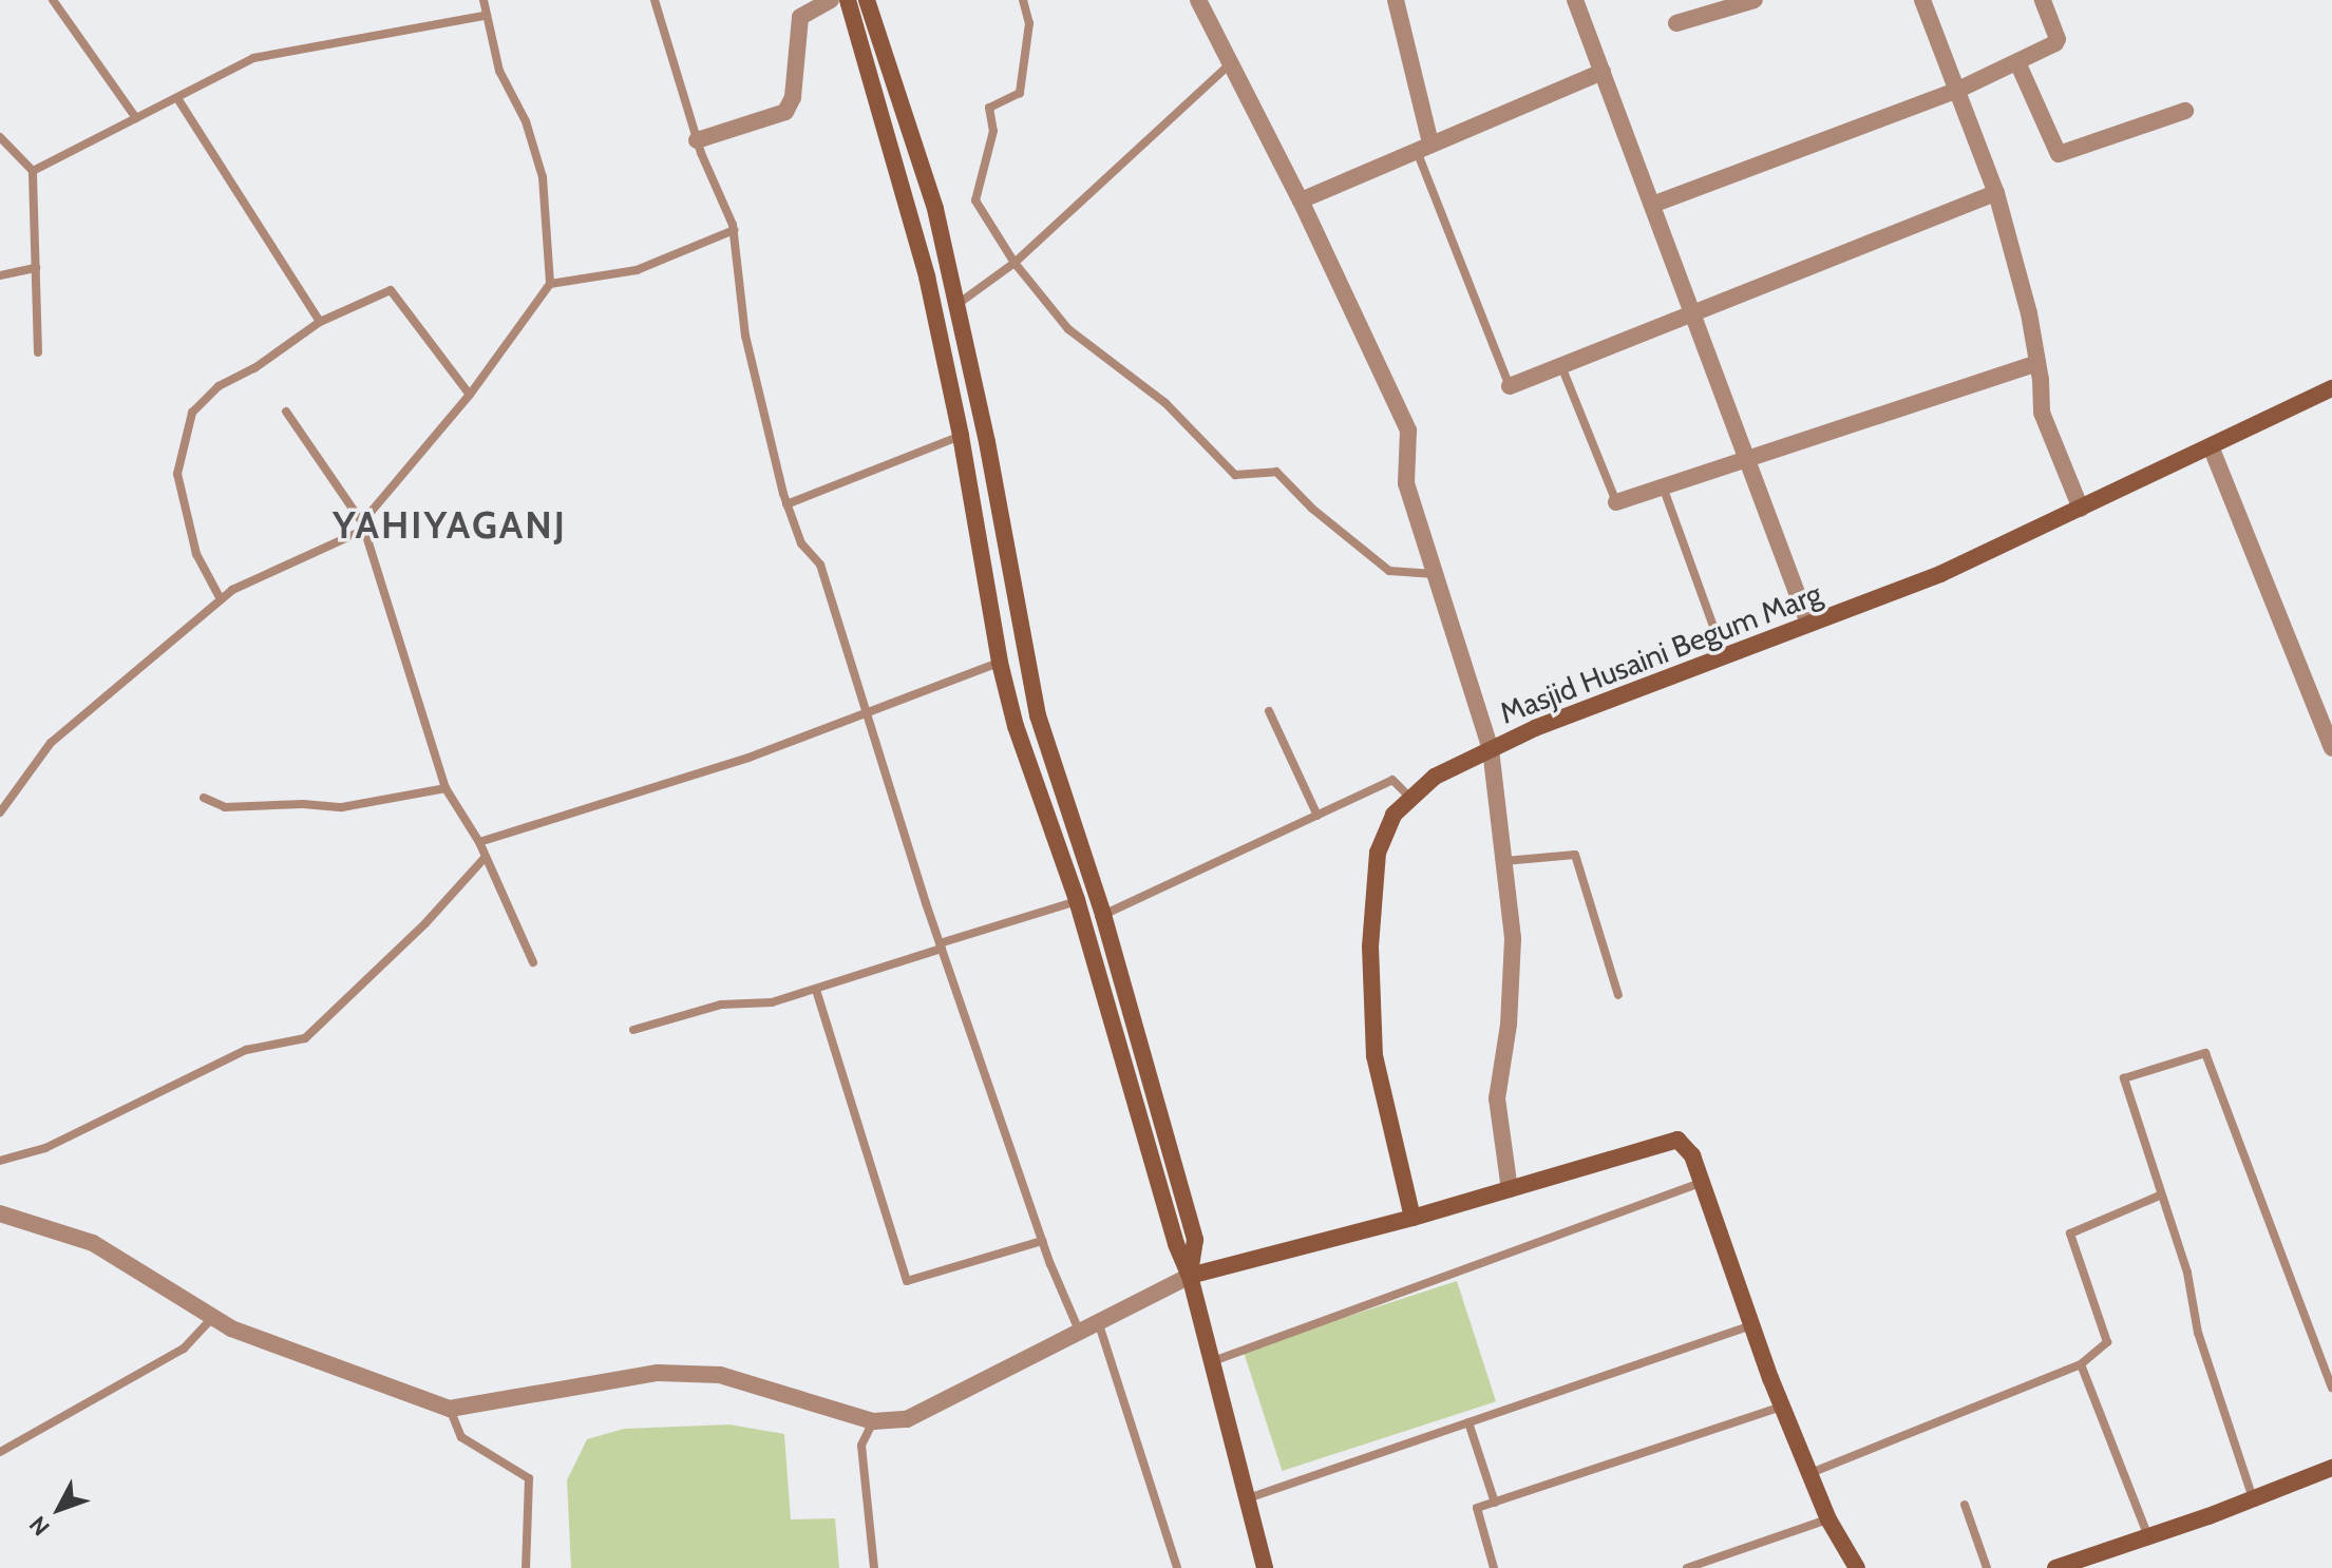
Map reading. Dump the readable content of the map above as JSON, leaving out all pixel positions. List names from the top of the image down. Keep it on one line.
{"streets":{"street":["Masjid Husaini Begum Marg"]},"districts":["YAHIYAGANJ"],"north":"bottom left"}
